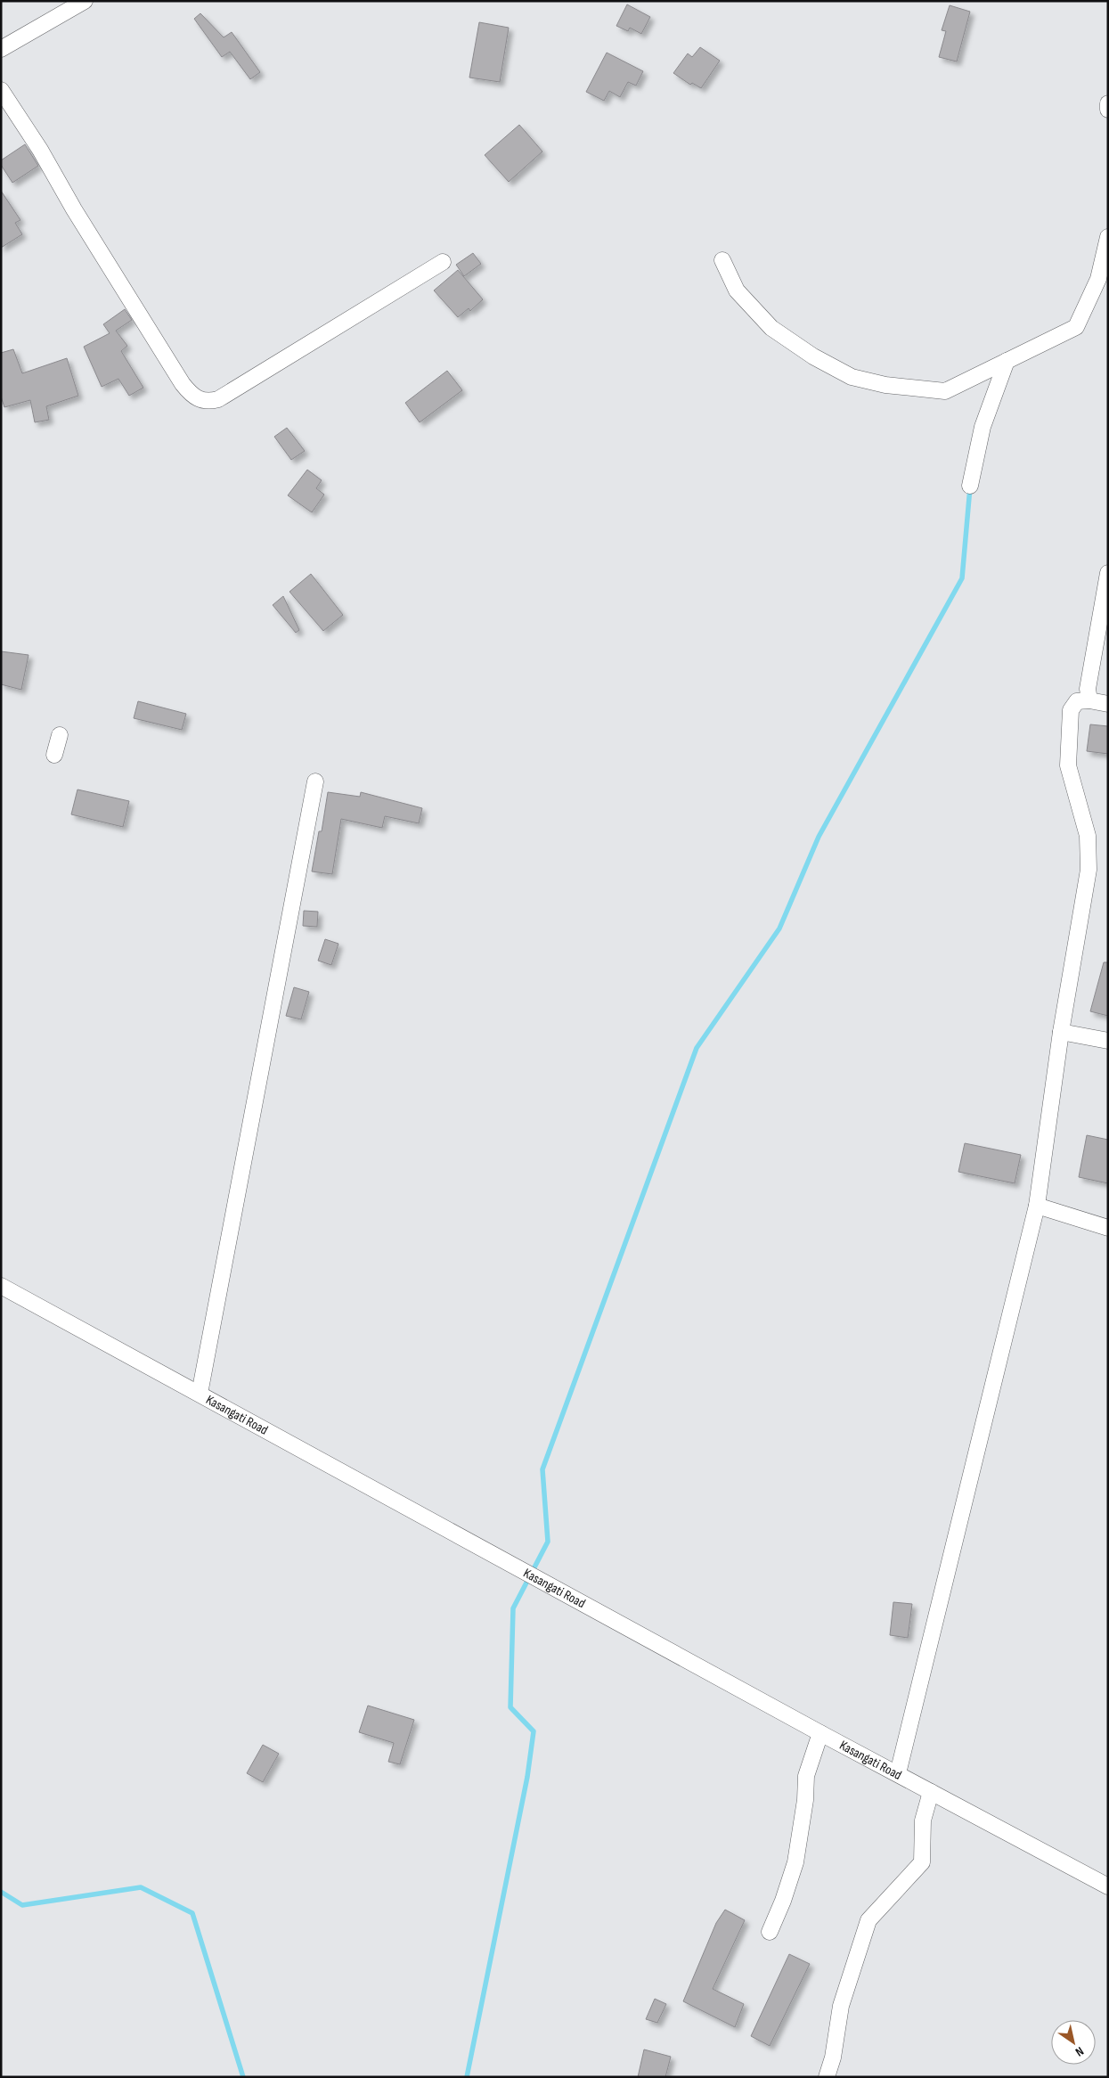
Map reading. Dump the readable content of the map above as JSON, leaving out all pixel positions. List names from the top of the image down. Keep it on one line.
{"streets":{"street":["Kasangati Road"]},"north":"bottom right"}
